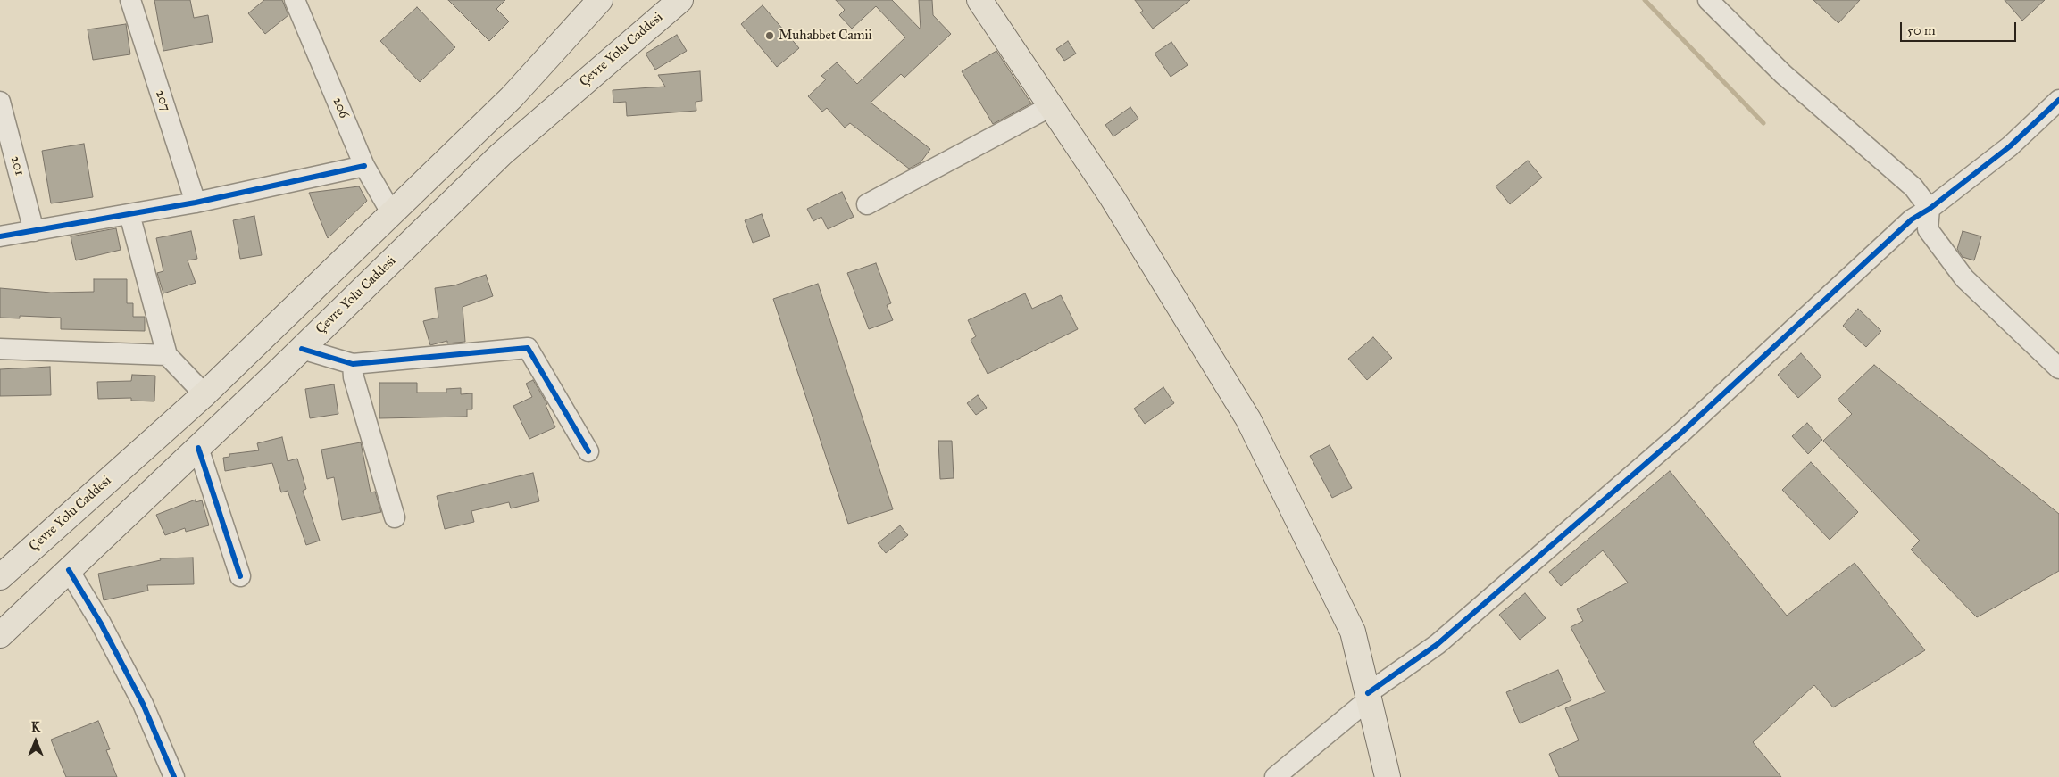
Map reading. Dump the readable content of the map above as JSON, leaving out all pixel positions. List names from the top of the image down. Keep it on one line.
{"streets":{"main road":["Çevre Yolu Caddesi"],"street":["207","206","201"]},"crossings":[["Çevre Yolu Caddesi","206"]],"places":["Muhabbet Camii"],"scale_bar":"50 m","north":"top"}
